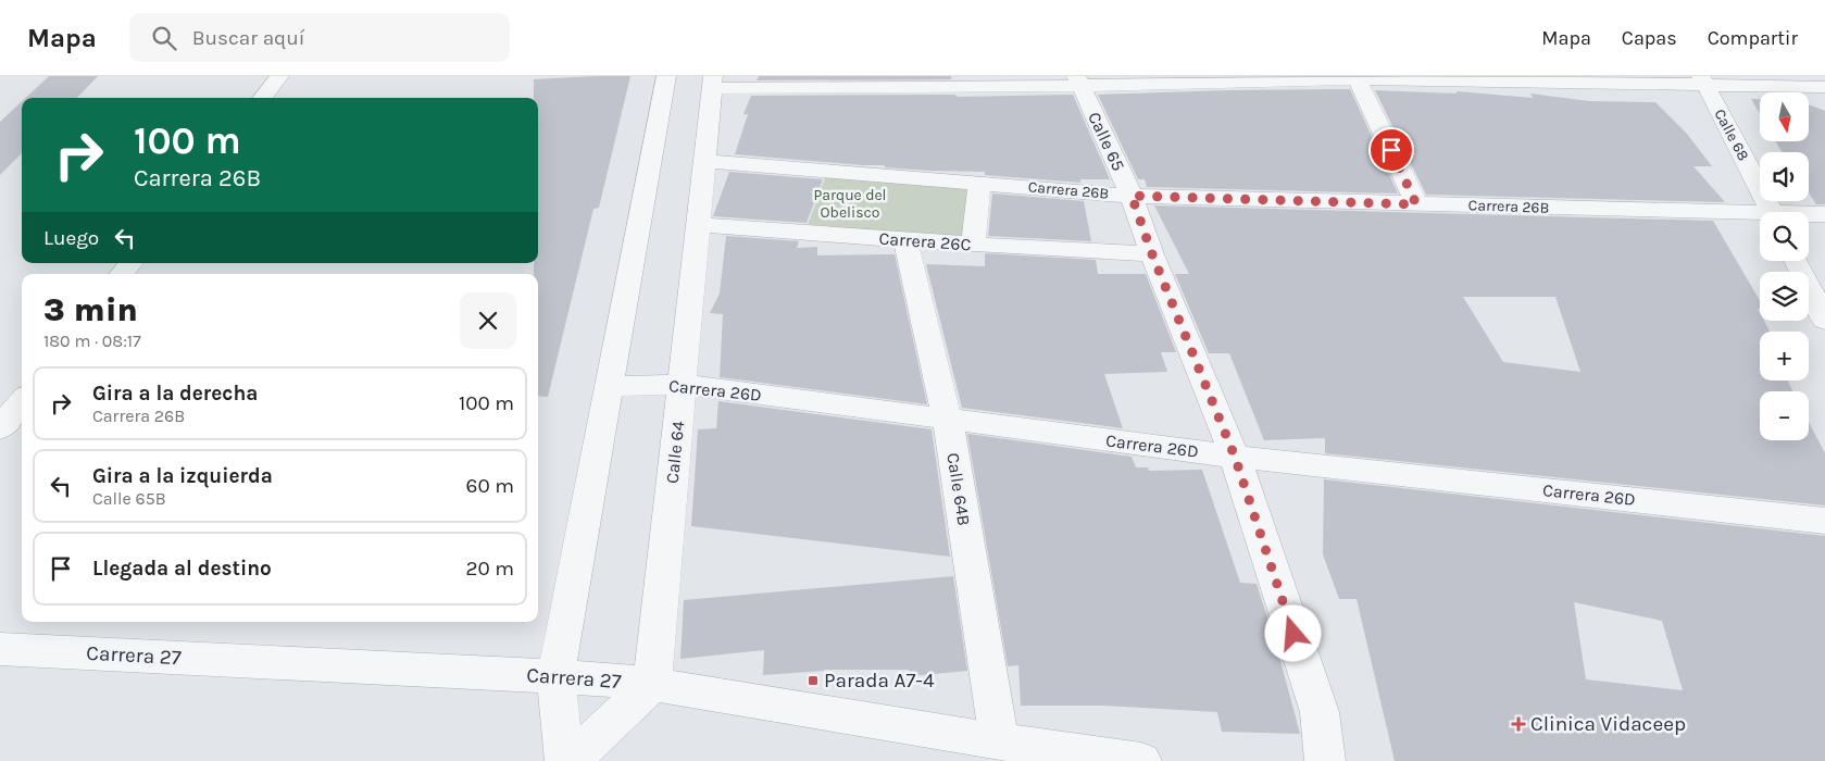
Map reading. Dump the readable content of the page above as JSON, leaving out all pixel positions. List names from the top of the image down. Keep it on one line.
{"streets":{"street":["Calle 68","Calle 65","Carrera 26B","Carrera 26C","Carrera 26D","Calle 64","Calle 64B","Carrera 27"]},"crossings":[["Calle 65","Carrera 26B"],["Calle 65","Carrera 26C"],["Calle 65","Carrera 26D"],["Carrera 26B","Calle 64"],["Carrera 26C","Calle 64"],["Carrera 26C","Calle 64B"],["Carrera 26D","Calle 64"],["Carrera 26D","Calle 64B"],["Calle 64","Carrera 27"],["Calle 64B","Carrera 27"]],"parks":["Parque del Obelisco"],"places":{"transit":["Parada A7-4"],"health":["Clinica Vidaceep"]},"north":"bottom","page":{"header":"Mapa","search":"Buscar aquí","nav":["Mapa","Capas","Compartir"],"map_buttons":["+","−"],"turn":["100 m","Carrera 26B"],"then":"Luego","heading":["3 min","180 m · 08:17"],"list":[{"name":"Gira a la derecha","note":"Carrera 26B","value":"100 m"},{"name":"Gira a la izquierda","note":"Calle 65B","value":"60 m"},{"name":"Llegada al destino","value":"20 m"}]}}
